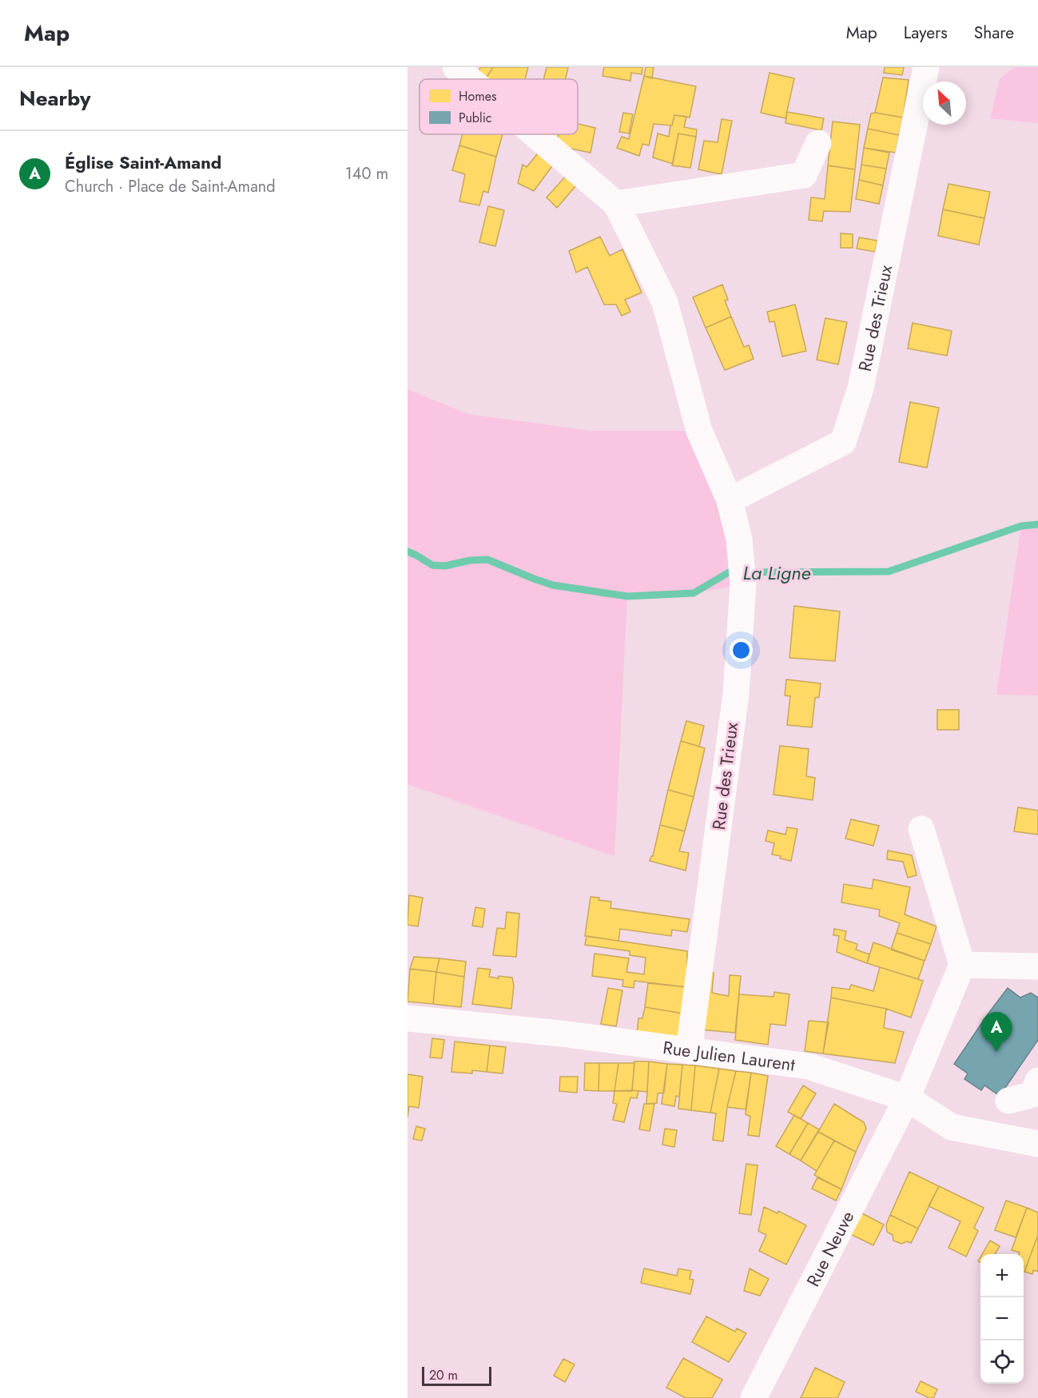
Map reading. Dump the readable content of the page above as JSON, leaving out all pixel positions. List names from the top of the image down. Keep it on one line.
{"streets":{"street":["Rue des Trieux","Rue Julien Laurent","Rue Neuve"]},"crossings":[["Rue des Trieux","Rue Julien Laurent"],["Rue Julien Laurent","Rue Neuve"]],"water":["La Ligne"],"legend":["Homes","Public"],"scale_bar":"20 m","north":"top left","page":{"header":"Map","nav":["Map","Layers","Share"],"heading":"Nearby","list":[{"mark":"A","name":"Église Saint-Amand","note":"Church · Place de Saint-Amand","value":"140 m"}],"pins":"A","map_buttons":["+","−"],"scale":"20 m"}}
